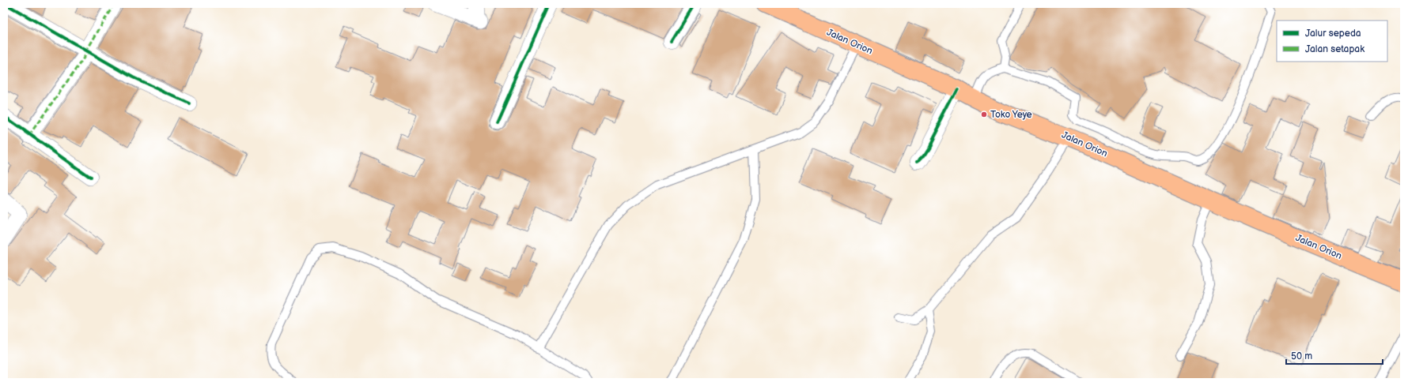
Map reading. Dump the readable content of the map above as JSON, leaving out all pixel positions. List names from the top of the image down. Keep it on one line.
{"streets":{"highway":["Jalan Orion"]},"places":["Toko Yeye"],"legend":["Jalur sepeda","Jalan setapak"],"scale_bar":"50 m"}
